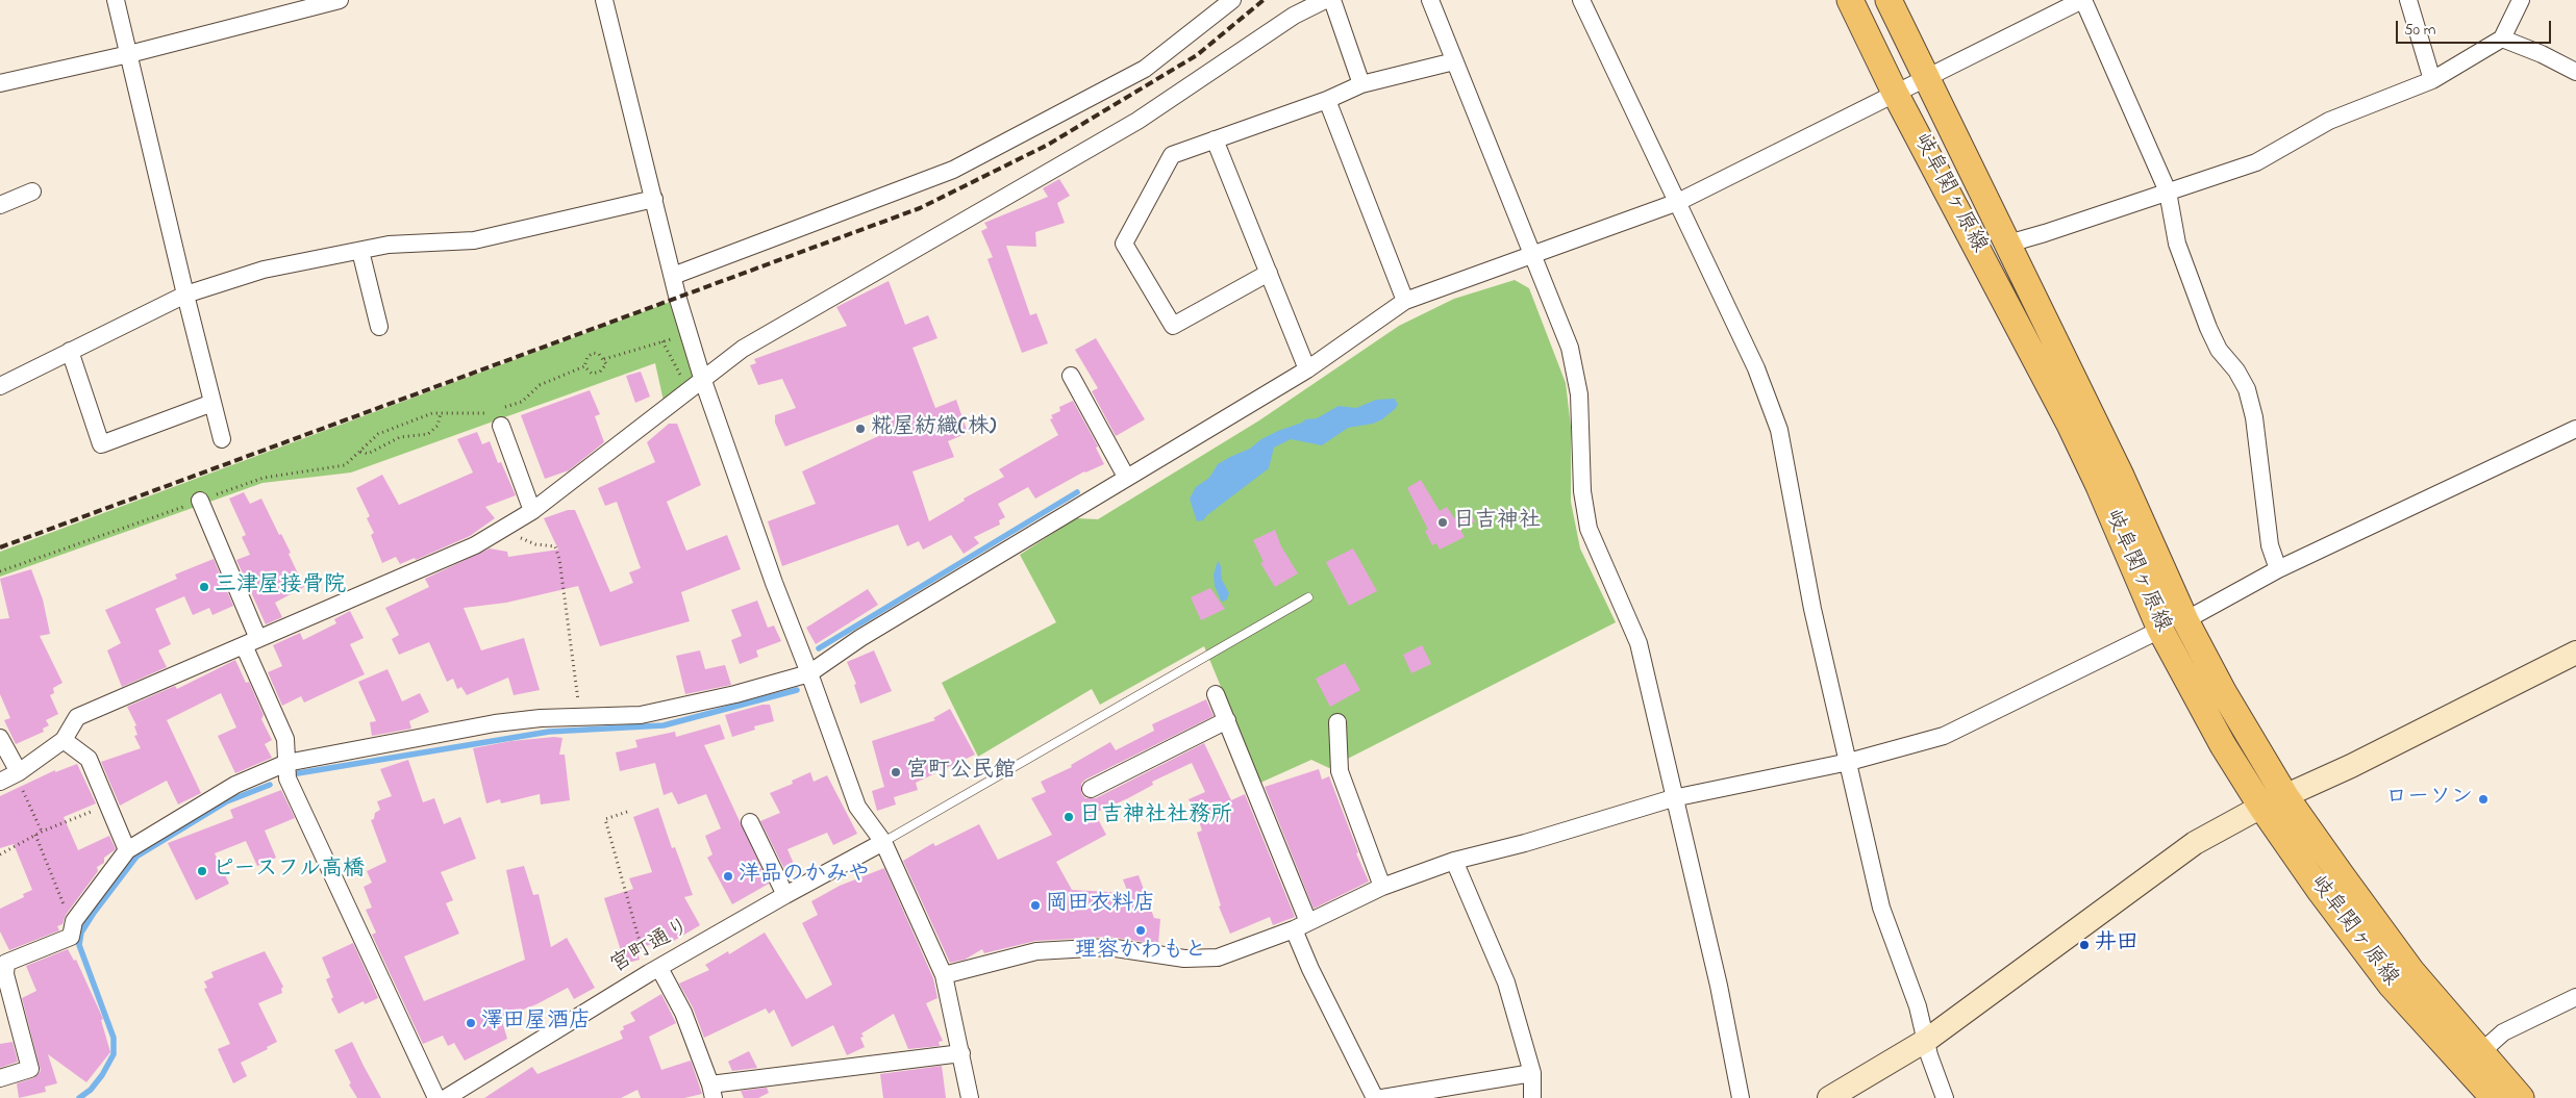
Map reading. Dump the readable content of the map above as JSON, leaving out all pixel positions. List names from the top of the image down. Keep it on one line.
{"streets":{"main road":["岐阜関ヶ原線"],"street":["宮町通り"]},"places":["糀屋紡織(株)","日吉神社","三津屋接骨院","宮町公民館","ローソン","日吉神社社務所","ピースフル高橋","洋品のかみや","岡田衣料店","理容かわもと","井田","澤田屋酒店"],"scale_bar":"50 m"}
